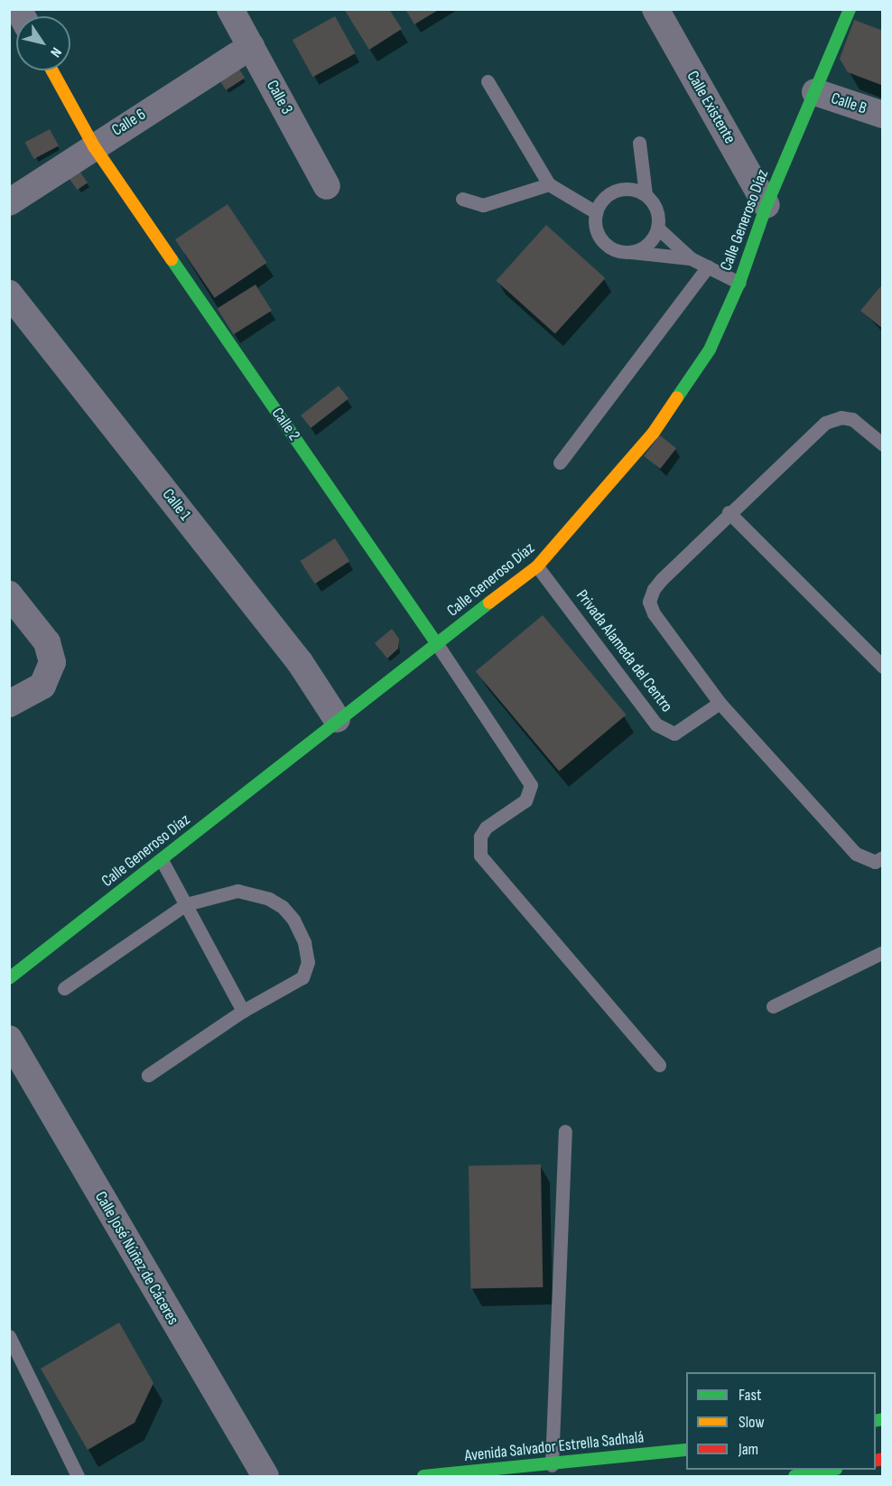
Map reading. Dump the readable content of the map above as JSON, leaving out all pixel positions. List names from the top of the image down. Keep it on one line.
{"streets":{"main road":["Calle Generoso Díaz","Calle 2","Avenida Salvador Estrella Sadhalá"],"street":["Calle 3","Calle B","Calle Existente","Calle 6","Calle 1","Calle José Núñez de Cáceres"],"lane":["Privada Alameda del Centro"]},"crossings":[["Calle 3","Calle 6"],["Calle B","Calle Generoso Díaz"],["Calle Existente","Calle Generoso Díaz"],["Calle 6","Calle 2"],["Calle Generoso Díaz","Calle 2"],["Calle Generoso Díaz","Calle 1"],["Calle Generoso Díaz","Privada Alameda del Centro"]],"legend":["Fast","Slow","Jam"],"north":"bottom right"}
